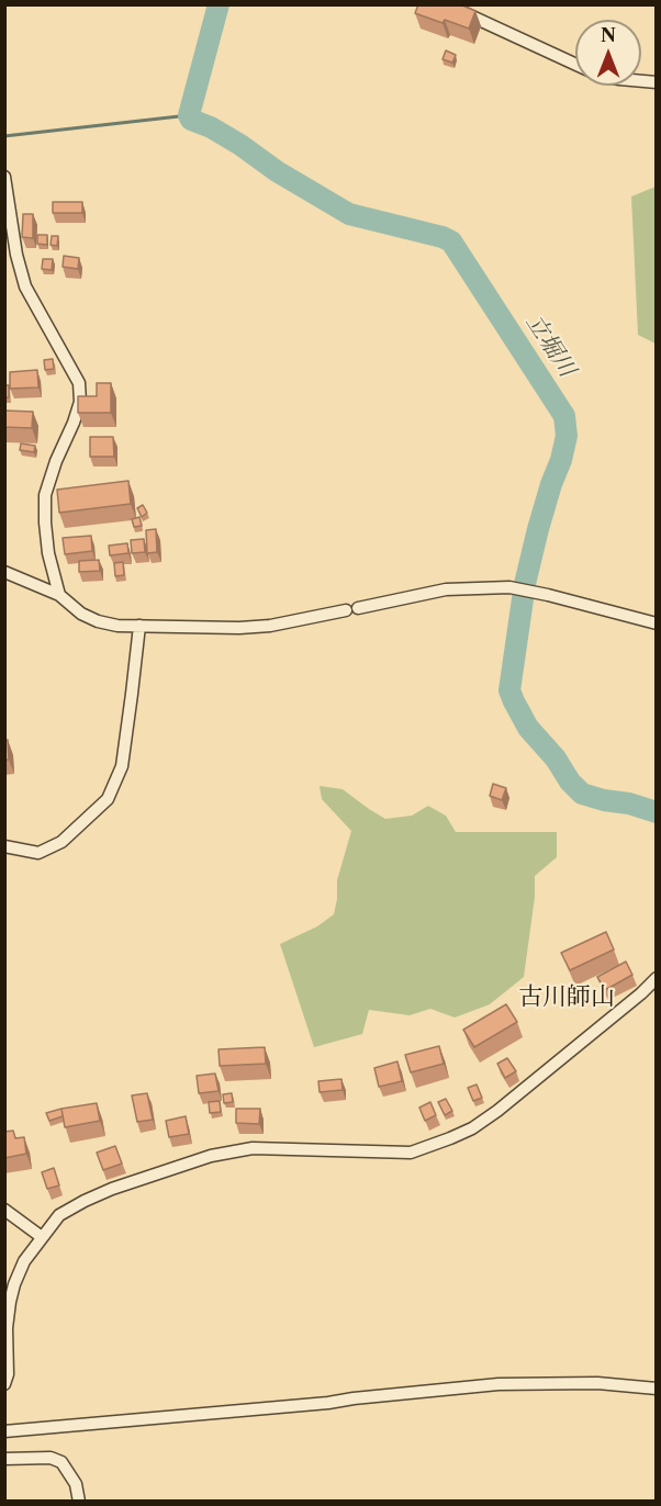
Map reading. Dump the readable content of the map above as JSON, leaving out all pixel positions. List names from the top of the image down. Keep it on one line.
{"districts":["古川師山"],"water":["立堀川"],"north":"top"}
